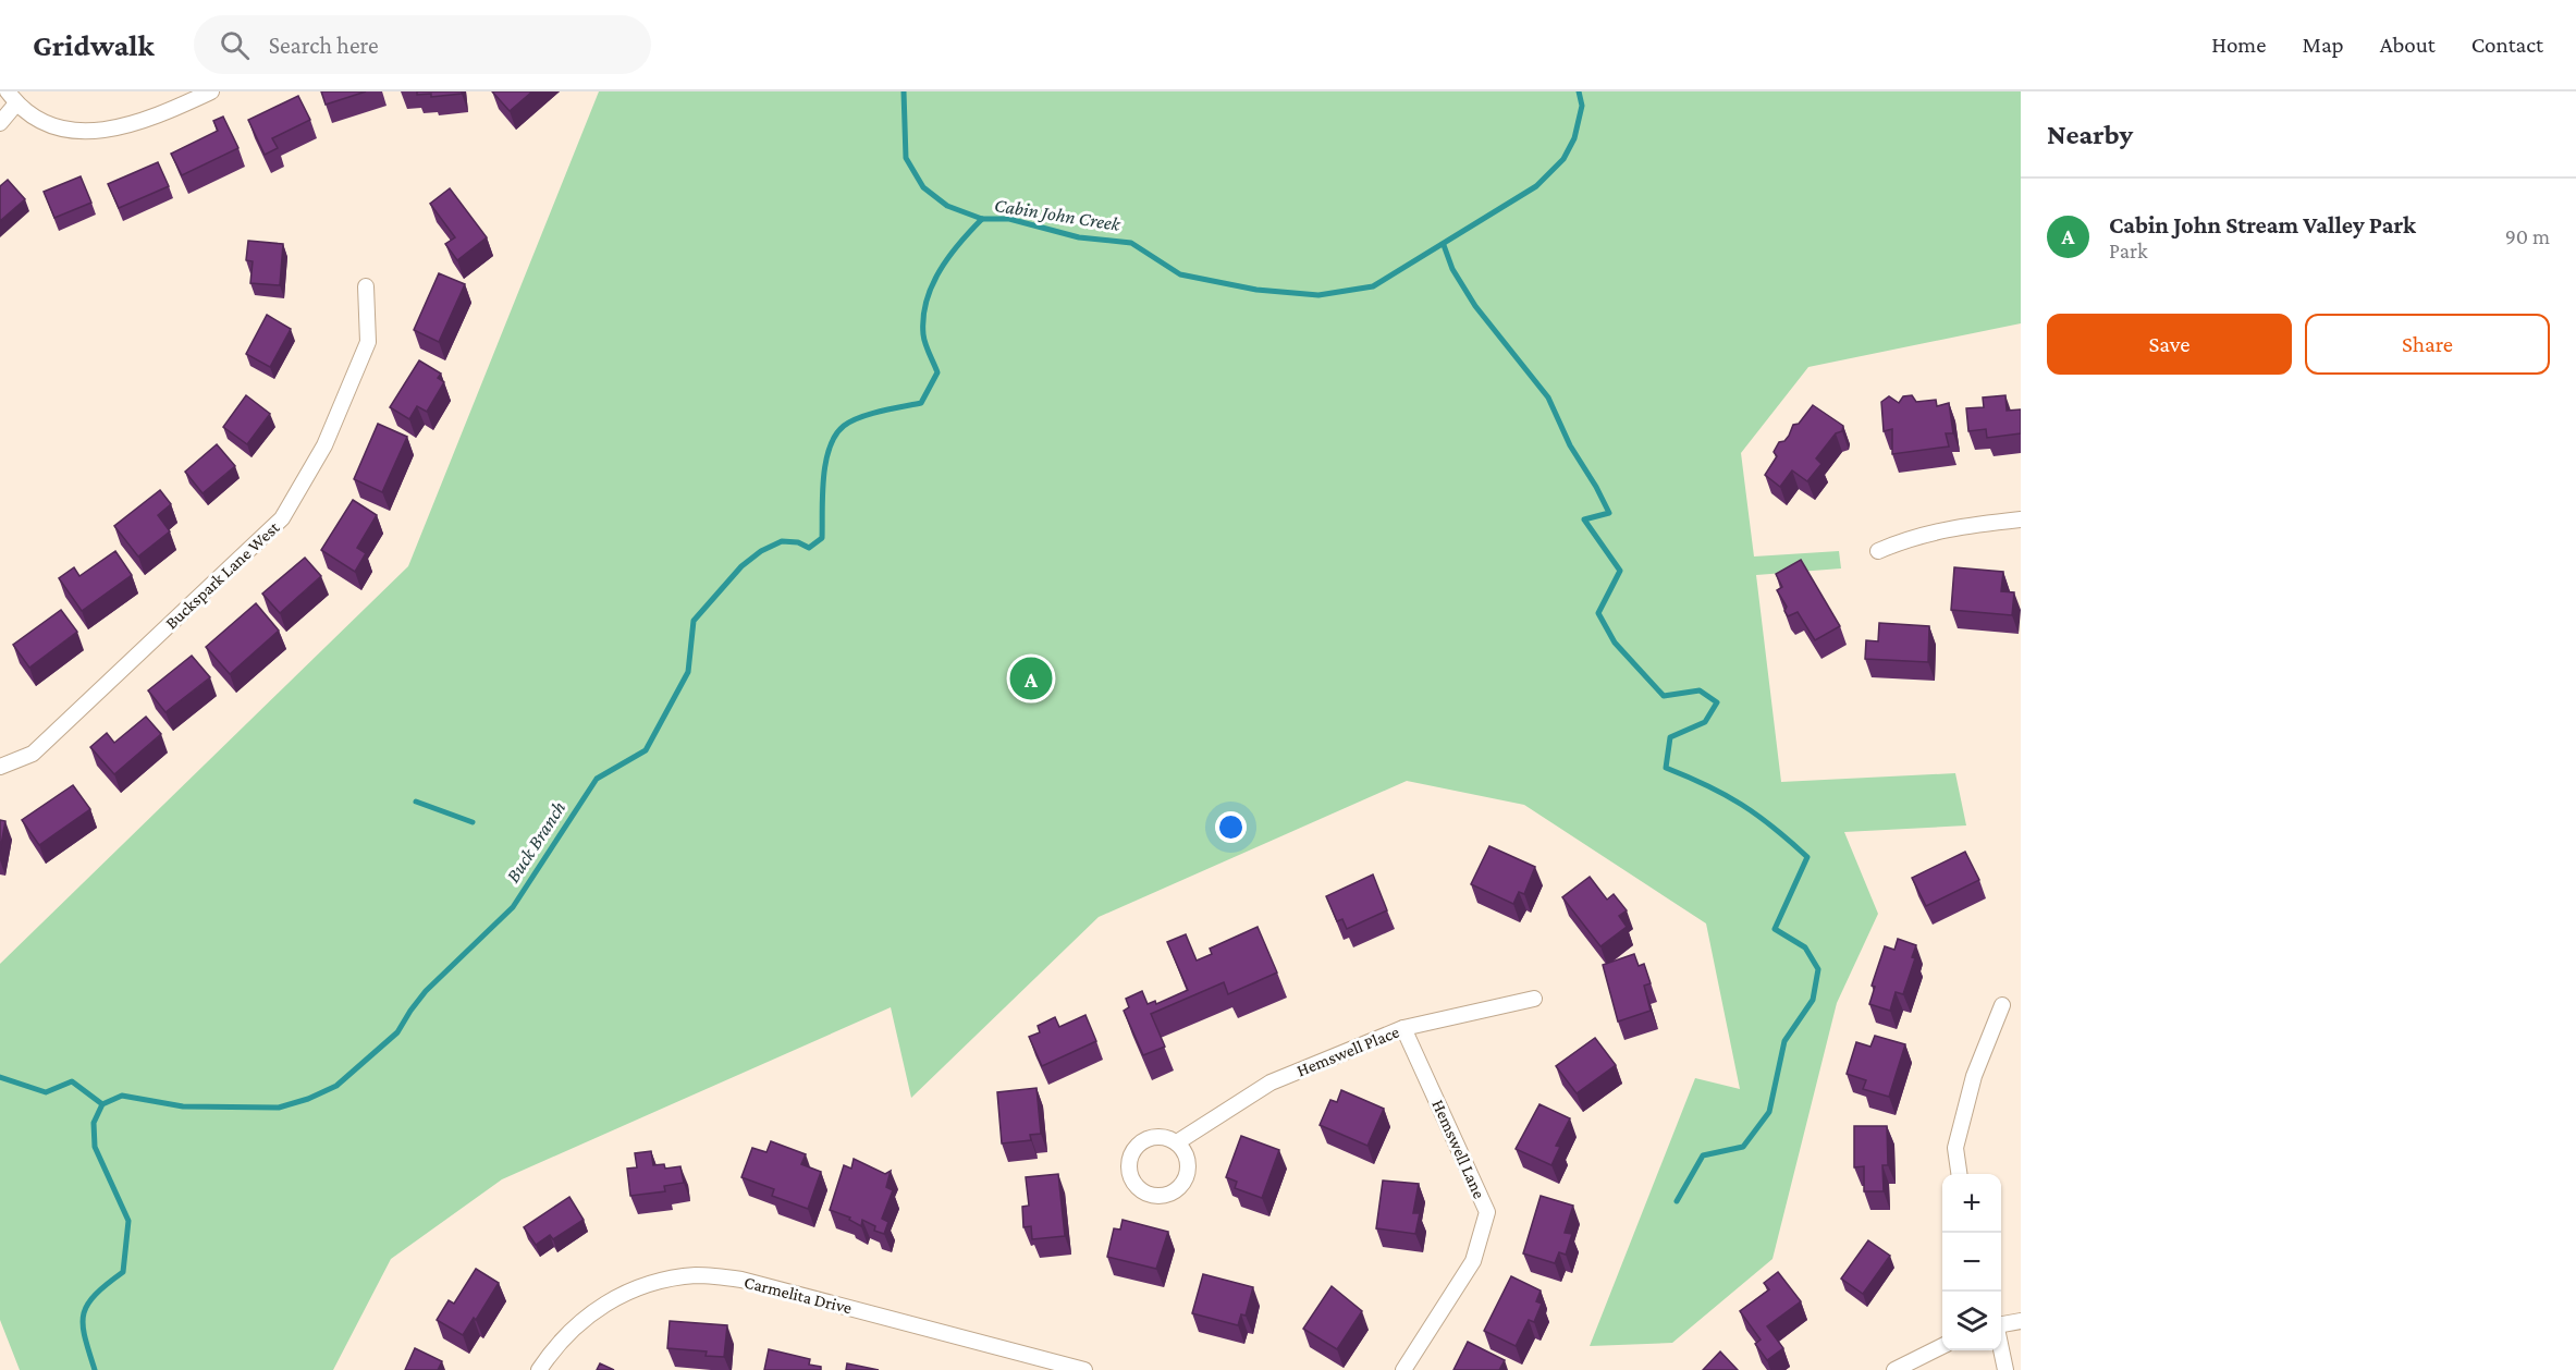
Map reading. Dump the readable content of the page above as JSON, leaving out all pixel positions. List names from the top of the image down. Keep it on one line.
{"streets":{"street":["Buckspark Lane West","Hemswell Place","Hemswell Lane","Carmelita Drive"]},"crossings":[["Hemswell Place","Hemswell Lane"]],"water":["Cabin John Creek","Buck Branch"],"page":{"header":"Gridwalk","search":"Search here","nav":["Home","Map","About","Contact"],"heading":"Nearby","list":[{"mark":"A","name":"Cabin John Stream Valley Park","note":"Park","value":"90 m"}],"buttons":["Save","Share"],"pins":"A","map_buttons":["+","−"]}}
